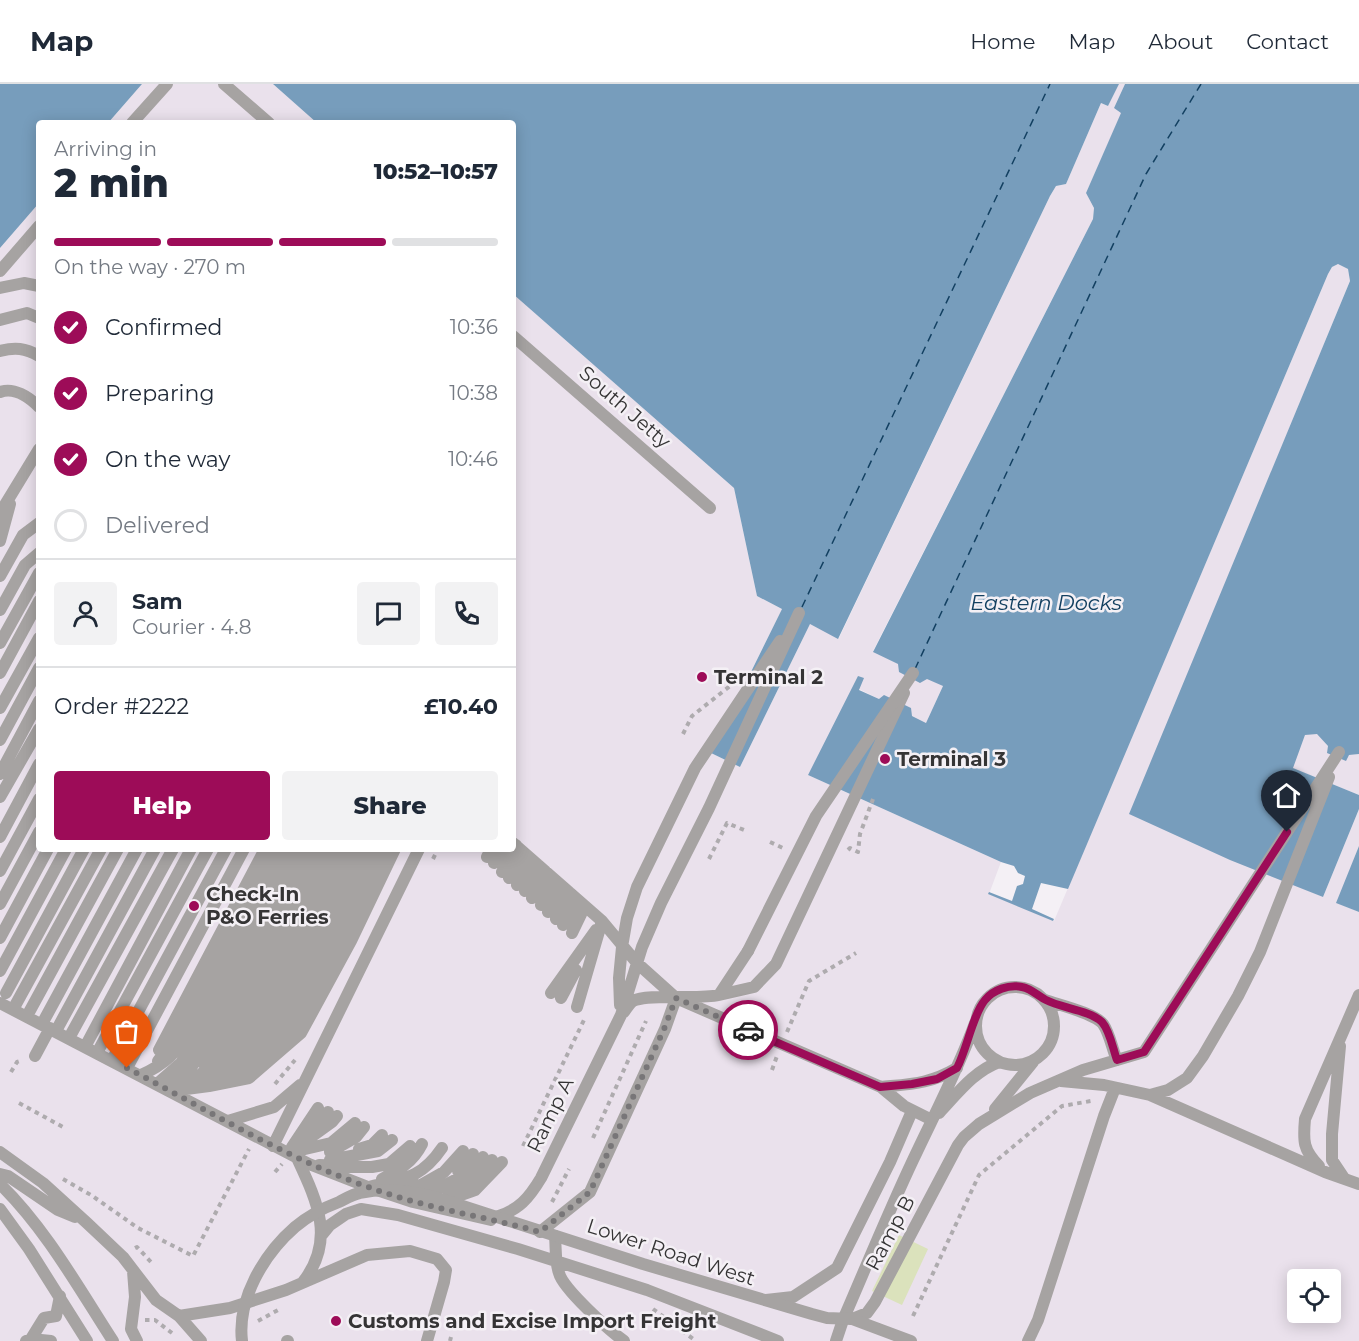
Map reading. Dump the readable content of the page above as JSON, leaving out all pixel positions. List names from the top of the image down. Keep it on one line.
{"streets":{"lane":["South Jetty","Ramp A","Ramp B","Lower Road West"]},"crossings":[["Ramp B","Lower Road West"]],"water":["Eastern Docks"],"places":["Terminal 2","Terminal 3","Check-In P&O Ferries","Customs and Excise Import Freight"],"page":{"header":"Map","nav":["Home","Map","About","Contact"],"heading":["2 min","Arriving in","10:52–10:57"],"panel":["Sam","Courier · 4.8","Order #2222","£10.40"],"bar":"On the way · 270 m","list":[["Confirmed","10:36"],["Preparing","10:38"],["On the way","10:46"],"Delivered"],"buttons":["Help","Share"]}}
